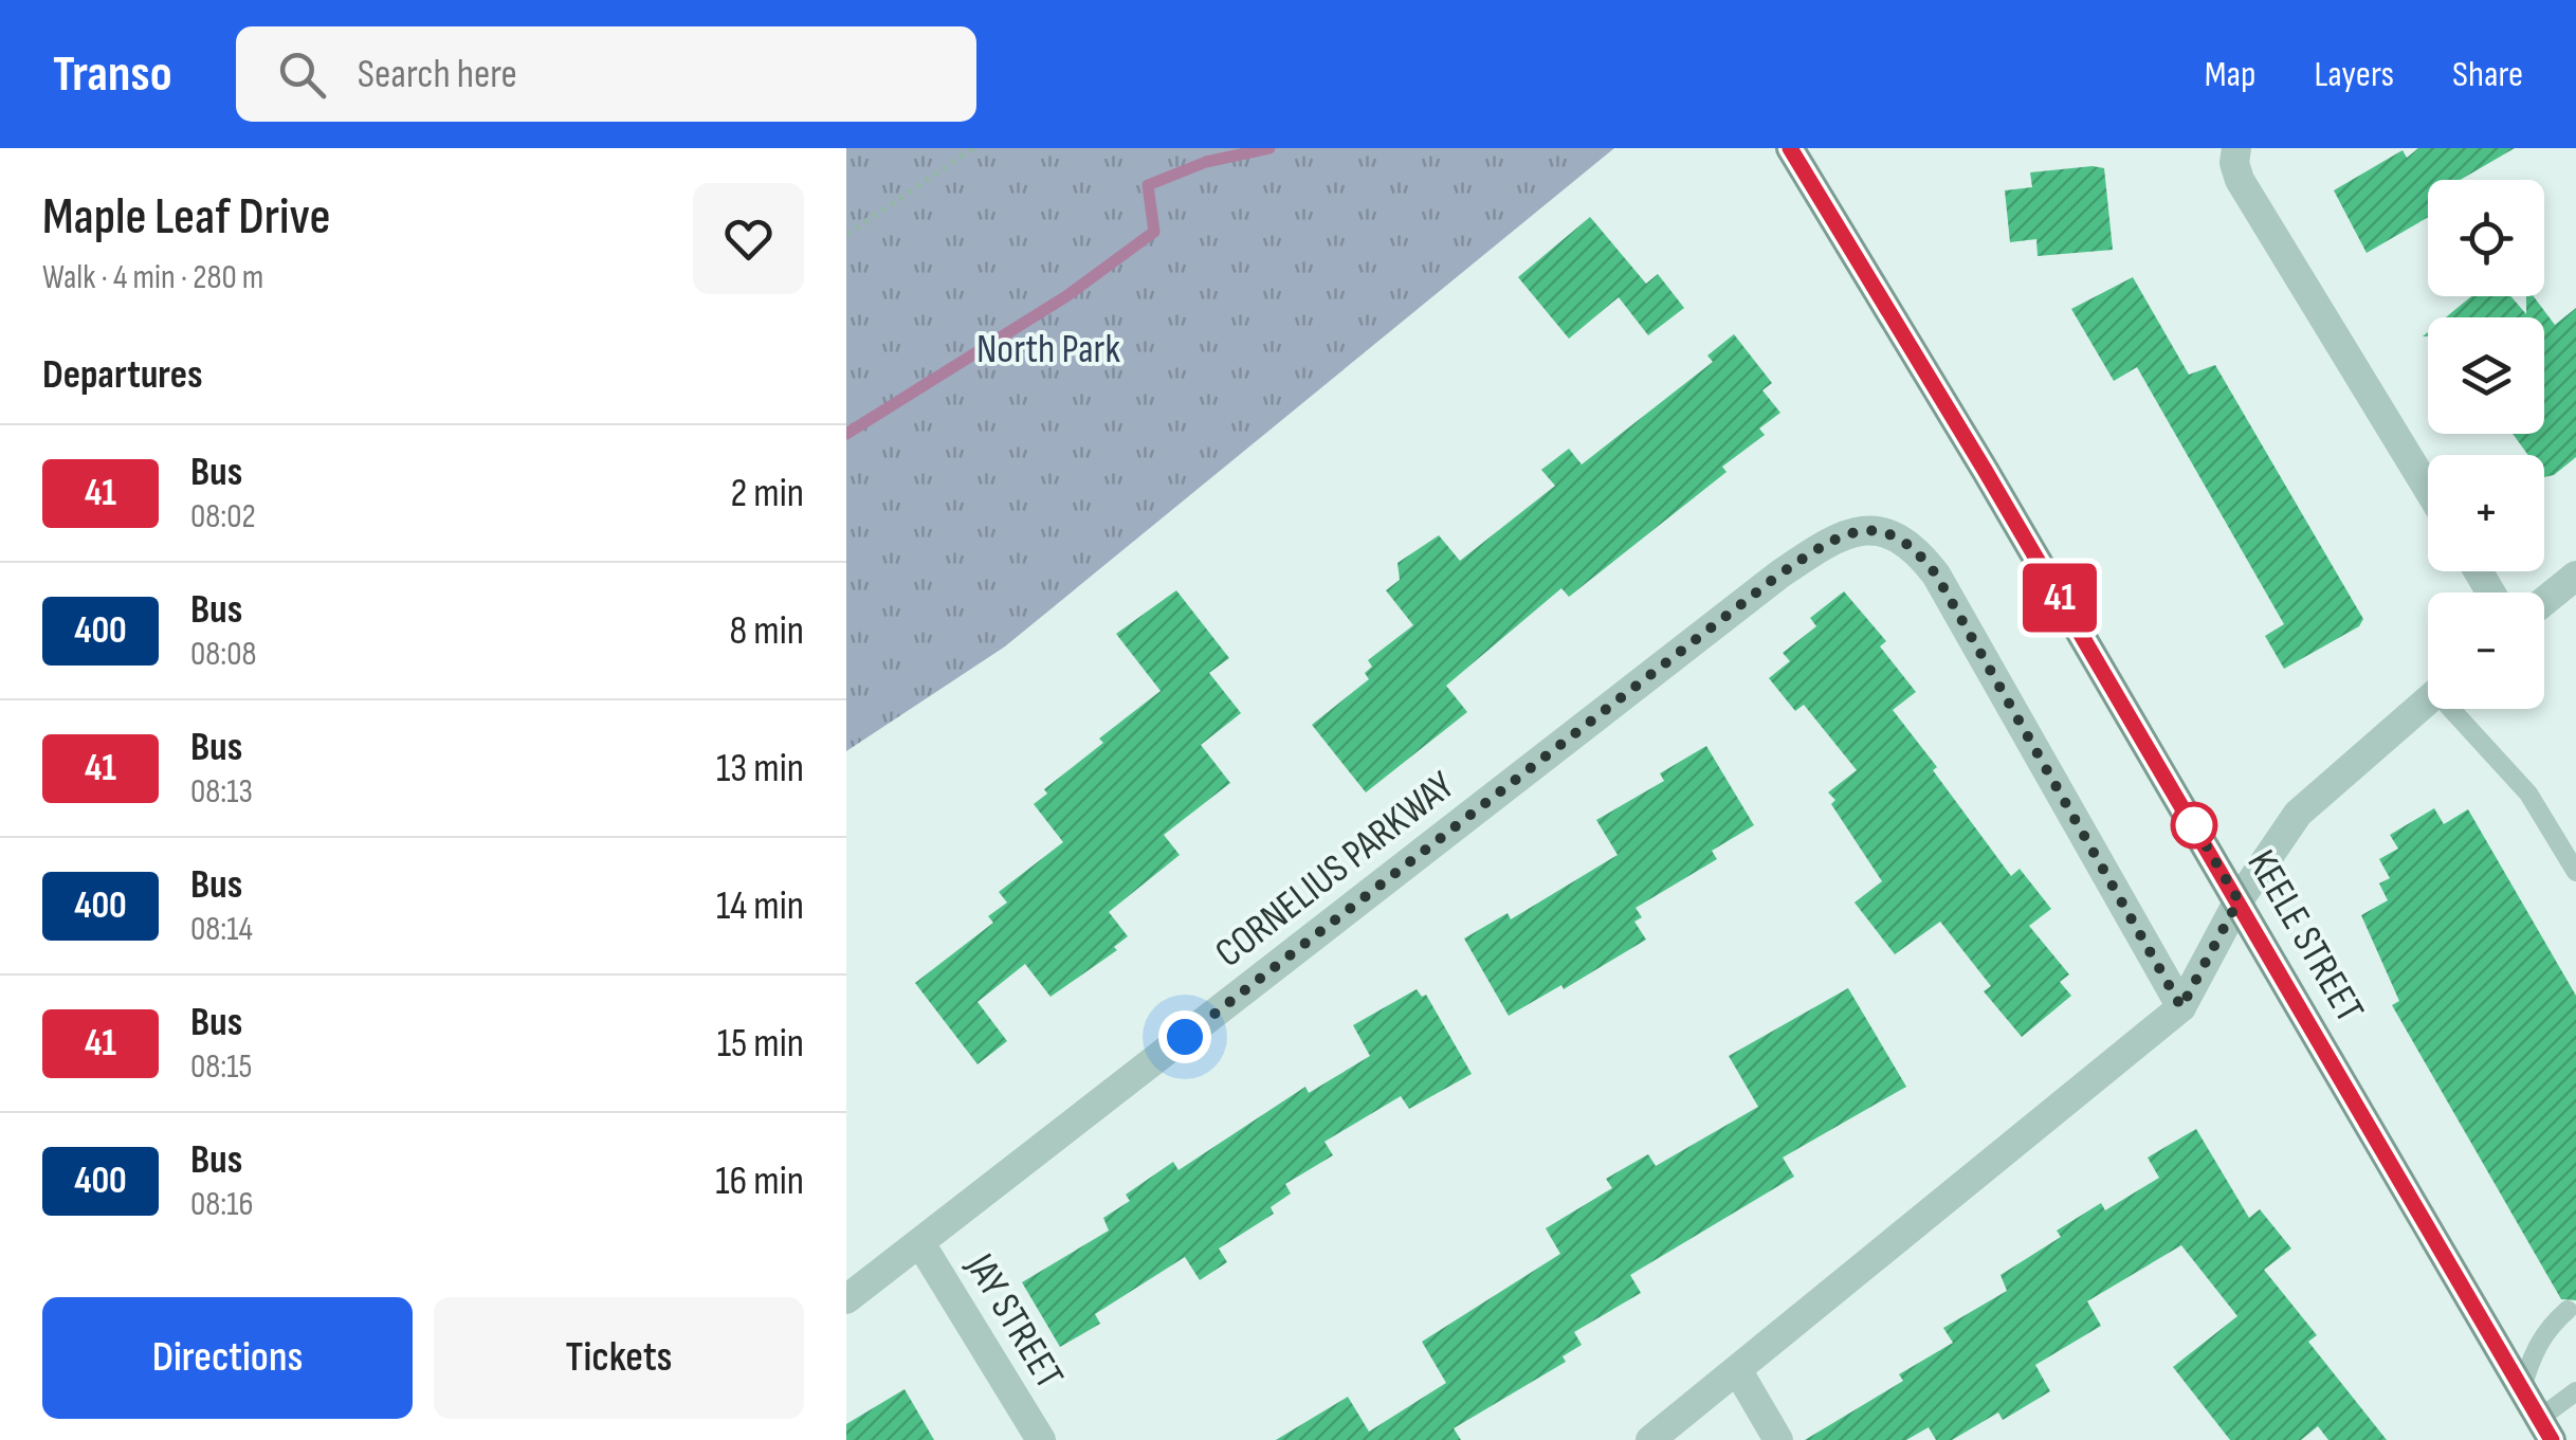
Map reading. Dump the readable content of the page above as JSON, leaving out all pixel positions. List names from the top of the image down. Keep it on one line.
{"streets":{"main road":["KEELE STREET"],"street":["CORNELIUS PARKWAY","JAY STREET"]},"crossings":[["CORNELIUS PARKWAY","JAY STREET"]],"parks":["North Park"],"lines":["bus line 41"],"page":{"header":"Transo","search":"Search here","nav":["Map","Layers","Share"],"heading":[["Maple Leaf Drive","Walk · 4 min · 280 m"],"Departures"],"on_map":"41","map_buttons":["+","−"],"list":[{"mark":"41","name":"Bus","note":"08:02","value":"2 min"},{"mark":"400","name":"Bus","note":"08:08","value":"8 min"},{"mark":"41","name":"Bus","note":"08:13","value":"13 min"},{"mark":"400","name":"Bus","note":"08:14","value":"14 min"},{"mark":"41","name":"Bus","note":"08:15","value":"15 min"},{"mark":"400","name":"Bus","note":"08:16","value":"16 min"}],"buttons":["Directions","Tickets"]}}
